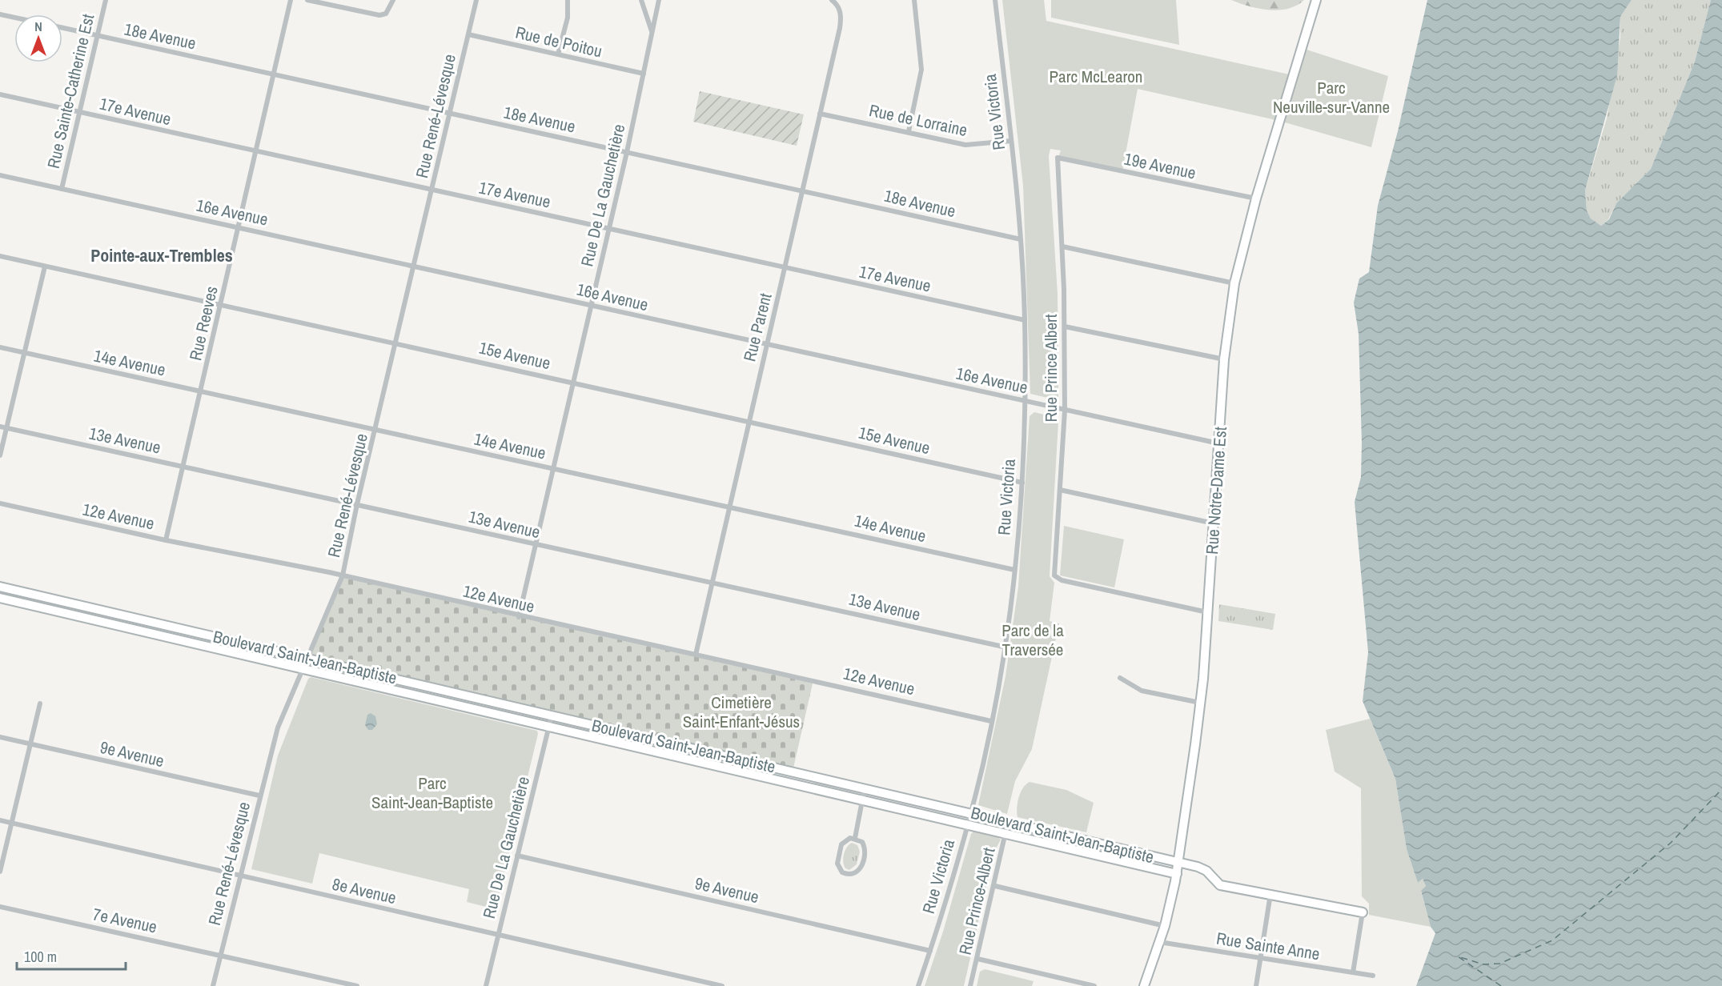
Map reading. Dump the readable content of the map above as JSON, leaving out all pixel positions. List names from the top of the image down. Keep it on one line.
{"streets":{"main road":["Rue Notre-Dame Est","Boulevard Saint-Jean-Baptiste"],"street":["18e Avenue","Rue de Poitou","Rue Sainte-Catherine Est","17e Avenue","Rue Victoria","Rue René-Lévesque","Rue de Lorraine","19e Avenue","Rue De La Gauchetière","16e Avenue","Rue Reeves","Rue Parent","15e Avenue","14e Avenue","Rue Prince Albert","13e Avenue","12e Avenue","9e Avenue","8e Avenue","Rue Prince-Albert","7e Avenue","Rue Sainte Anne"]},"crossings":[["18e Avenue","Rue Sainte-Catherine Est"],["18e Avenue","Rue Victoria"],["18e Avenue","Rue René-Lévesque"],["18e Avenue","Rue De La Gauchetière"],["18e Avenue","Rue Reeves"],["18e Avenue","Rue Parent"],["Rue de Poitou","Rue René-Lévesque"],["Rue de Poitou","Rue De La Gauchetière"],["Rue Sainte-Catherine Est","17e Avenue"],["Rue Sainte-Catherine Est","16e Avenue"],["17e Avenue","Rue Victoria"],["17e Avenue","Rue René-Lévesque"],["17e Avenue","Rue De La Gauchetière"],["17e Avenue","Rue Reeves"],["17e Avenue","Rue Parent"],["Rue Victoria","Rue de Lorraine"],["Rue Victoria","16e Avenue"],["Rue Victoria","15e Avenue"],["Rue Victoria","14e Avenue"],["Rue Victoria","13e Avenue"],["Rue Victoria","12e Avenue"],["Rue Victoria","Boulevard Saint-Jean-Baptiste"],["Rue Victoria","9e Avenue"],["Rue René-Lévesque","16e Avenue"],["Rue René-Lévesque","15e Avenue"],["Rue René-Lévesque","14e Avenue"],["Rue René-Lévesque","13e Avenue"],["Rue René-Lévesque","12e Avenue"],["Rue René-Lévesque","Boulevard Saint-Jean-Baptiste"],["Rue René-Lévesque","9e Avenue"],["Rue René-Lévesque","8e Avenue"],["Rue René-Lévesque","7e Avenue"],["Rue de Lorraine","Rue Parent"],["19e Avenue","Rue Prince Albert"],["19e Avenue","Rue Notre-Dame Est"],["Rue De La Gauchetière","16e Avenue"],["Rue De La Gauchetière","15e Avenue"],["Rue De La Gauchetière","14e Avenue"],["Rue De La Gauchetière","13e Avenue"],["Rue De La Gauchetière","12e Avenue"],["Rue De La Gauchetière","Boulevard Saint-Jean-Baptiste"],["Rue De La Gauchetière","9e Avenue"],["Rue De La Gauchetière","8e Avenue"],["16e Avenue","Rue Reeves"],["16e Avenue","Rue Parent"],["16e Avenue","Rue Prince Albert"],["16e Avenue","Rue Notre-Dame Est"],["Rue Reeves","15e Avenue"],["Rue Reeves","14e Avenue"],["Rue Reeves","13e Avenue"],["Rue Reeves","12e Avenue"],["Rue Parent","15e Avenue"],["Rue Parent","14e Avenue"],["Rue Parent","13e Avenue"],["Rue Parent","12e Avenue"],["Rue Prince Albert","Rue Notre-Dame Est"],["Rue Notre-Dame Est","Boulevard Saint-Jean-Baptiste"],["Rue Notre-Dame Est","Rue Sainte Anne"],["Boulevard Saint-Jean-Baptiste","Rue Prince-Albert"]],"districts":["Pointe-aux-Trembles"],"parks":["Parc McLearon","Parc Neuville-sur-Vanne","Parc de la Traversée","Cimetière Saint-Enfant-Jésus","Parc Saint-Jean-Baptiste"],"scale_bar":"100 m","north":"top"}
